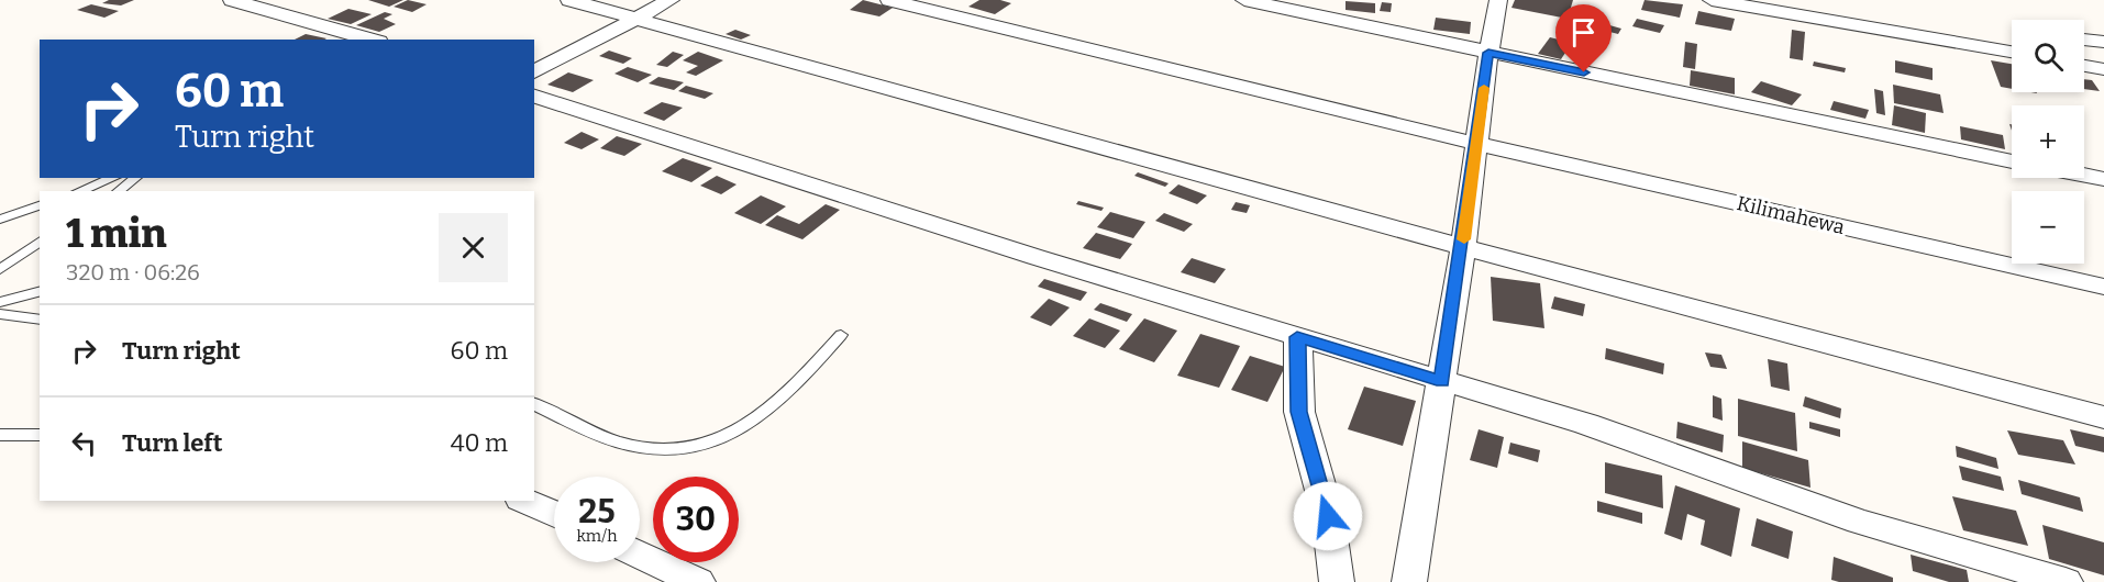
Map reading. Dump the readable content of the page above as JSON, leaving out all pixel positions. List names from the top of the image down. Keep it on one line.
{"streets":{"street":["Kilimahewa"]},"page":{"map_buttons":["+","−"],"turn":["60 m","Turn right"],"heading":["1 min","320 m · 06:26"],"list":[{"name":"Turn right","value":"60 m"},{"name":"Turn left","value":"40 m"}],"speed":"25 km/h","limit":"30"}}
